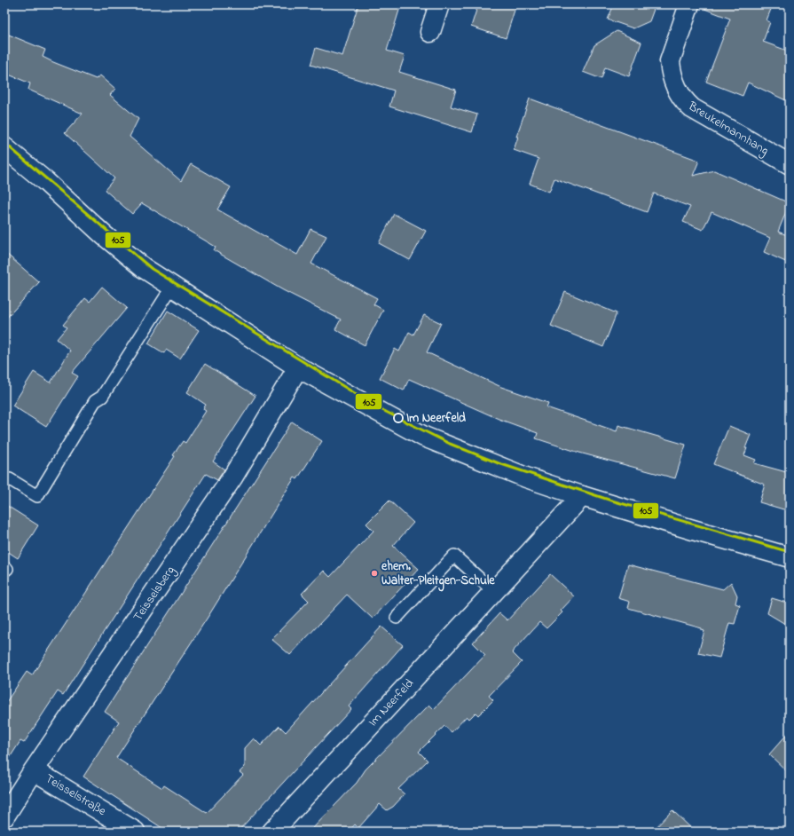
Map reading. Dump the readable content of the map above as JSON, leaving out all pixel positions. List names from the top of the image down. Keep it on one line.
{"streets":{"street":["Breukelmannhang","Teisselsberg","Im Neerfeld","Teisselstraße"]},"crossings":[["Teisselsberg","Teisselstraße"]],"places":["Im Neerfeld","ehem. Walter-Pleitgen-Schule"],"lines":["transit line 105"]}
